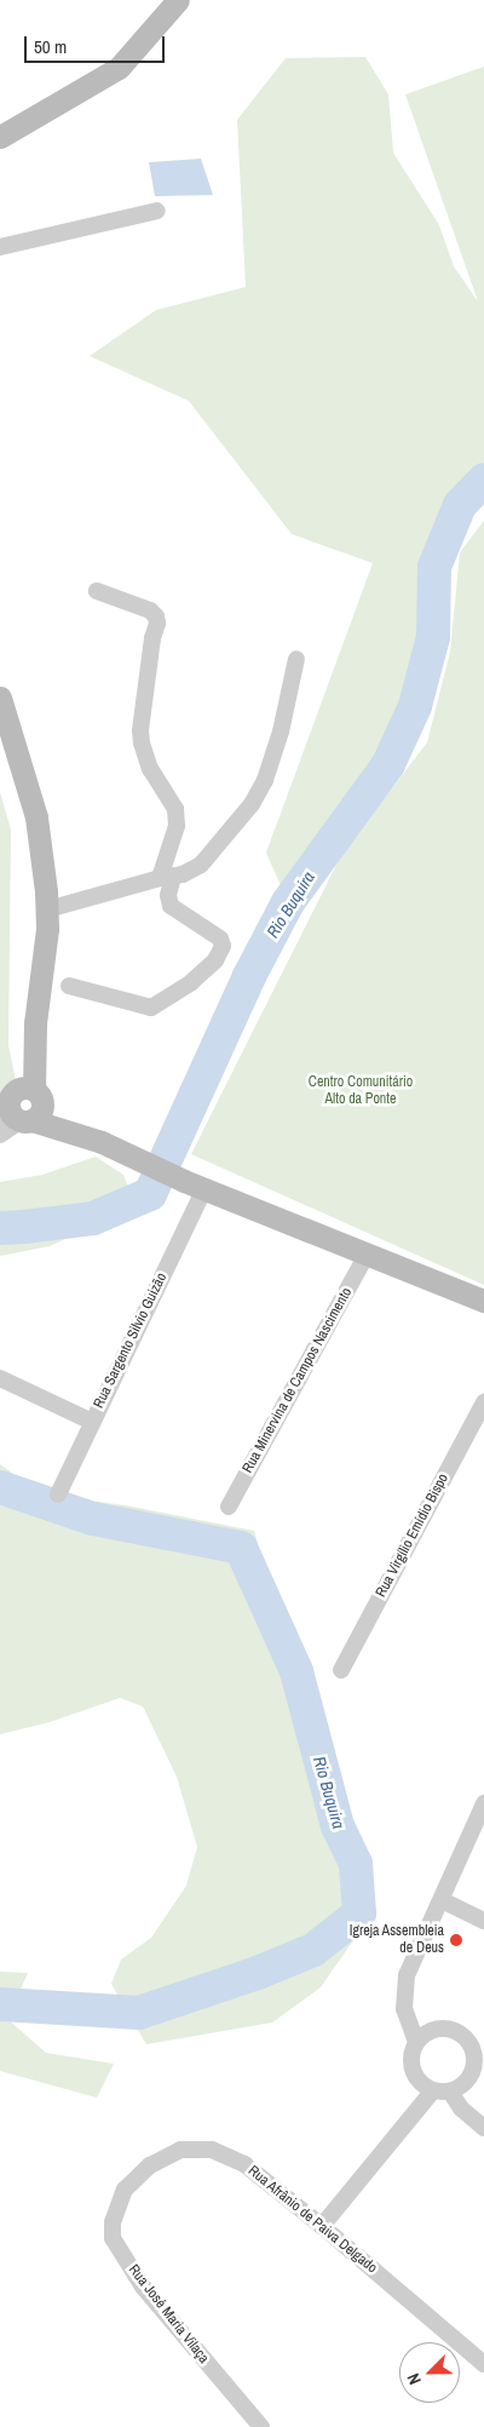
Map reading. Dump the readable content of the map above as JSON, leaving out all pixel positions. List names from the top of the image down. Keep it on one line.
{"streets":{"street":["Rua Sargento Silvio Guizão","Rua Minervina de Campos Nascimento","Rua Virgílio Emídio Bispo","Rua Afrânio de Paiva Delgado","Rua José Maria Vilaça"]},"crossings":[["Rua Afrânio de Paiva Delgado","Rua José Maria Vilaça"]],"water":["Rio Buquira"],"parks":["Centro Comunitário Alto da Ponte"],"places":["Igreja Assembleia de Deus"],"scale_bar":"50 m","north":"bottom left"}
